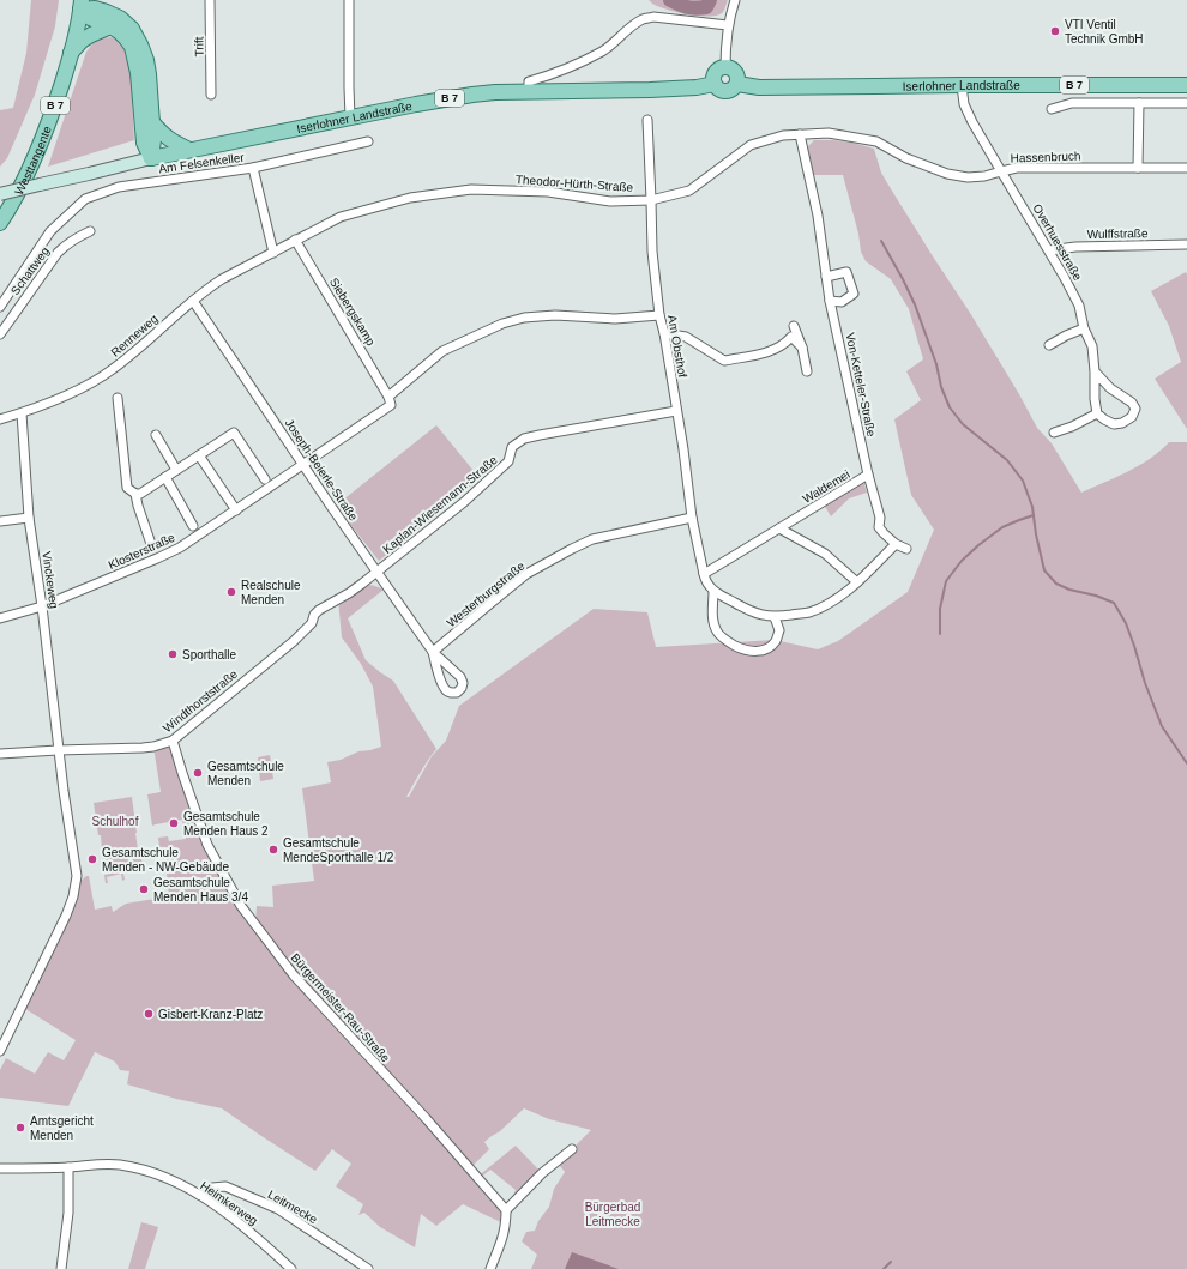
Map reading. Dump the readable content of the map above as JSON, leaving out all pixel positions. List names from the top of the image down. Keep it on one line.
{"streets":{"main road":["B 7","Iserlohner Landstraße","Westtangente"],"street":["Trift","Hassenbruch","Am Felsenkeller","Theodor-Hürth-Straße","Wulffstraße","Overhuesstraße","Schattweg","Siebergskamp","Renneweg","Am Obsthof","Von-Ketteler-Straße","Joseph-Beierle-Straße","Waldemei","Kaplan-Wiesemann-Straße","Klosterstraße","Vinckeweg","Westerburgstraße","Windthorststraße","Bürgermeister-Rau-Straße","Heimkerweg","Leitmecke"]},"crossings":[["B 7","Iserlohner Landstraße"],["Iserlohner Landstraße","Hassenbruch"],["Hassenbruch","Theodor-Hürth-Straße"],["Hassenbruch","Overhuesstraße"],["Am Felsenkeller","Schattweg"],["Theodor-Hürth-Straße","Overhuesstraße"],["Theodor-Hürth-Straße","Siebergskamp"],["Theodor-Hürth-Straße","Renneweg"],["Theodor-Hürth-Straße","Am Obsthof"],["Theodor-Hürth-Straße","Von-Ketteler-Straße"],["Wulffstraße","Overhuesstraße"],["Siebergskamp","Klosterstraße"],["Renneweg","Joseph-Beierle-Straße"],["Renneweg","Vinckeweg"],["Am Obsthof","Waldemei"],["Am Obsthof","Kaplan-Wiesemann-Straße"],["Am Obsthof","Westerburgstraße"],["Von-Ketteler-Straße","Waldemei"],["Joseph-Beierle-Straße","Kaplan-Wiesemann-Straße"],["Joseph-Beierle-Straße","Klosterstraße"],["Joseph-Beierle-Straße","Westerburgstraße"],["Joseph-Beierle-Straße","Windthorststraße"],["Kaplan-Wiesemann-Straße","Windthorststraße"],["Klosterstraße","Vinckeweg"],["Vinckeweg","Windthorststraße"],["Windthorststraße","Bürgermeister-Rau-Straße"],["Heimkerweg","Leitmecke"]],"parks":["Schulhof","Bürgerbad Leitmecke"],"places":["VTI Ventil Technik GmbH","Realschule Menden","Sporthalle","Gesamtschule Menden","Gesamtschule Menden Haus 2","Gesamtschule MendeSporthalle 1/2","Gesamtschule Menden - NW-Gebäude","Gesamtschule Menden Haus 3/4","Gisbert-Kranz-Platz","Amtsgericht Menden"]}
